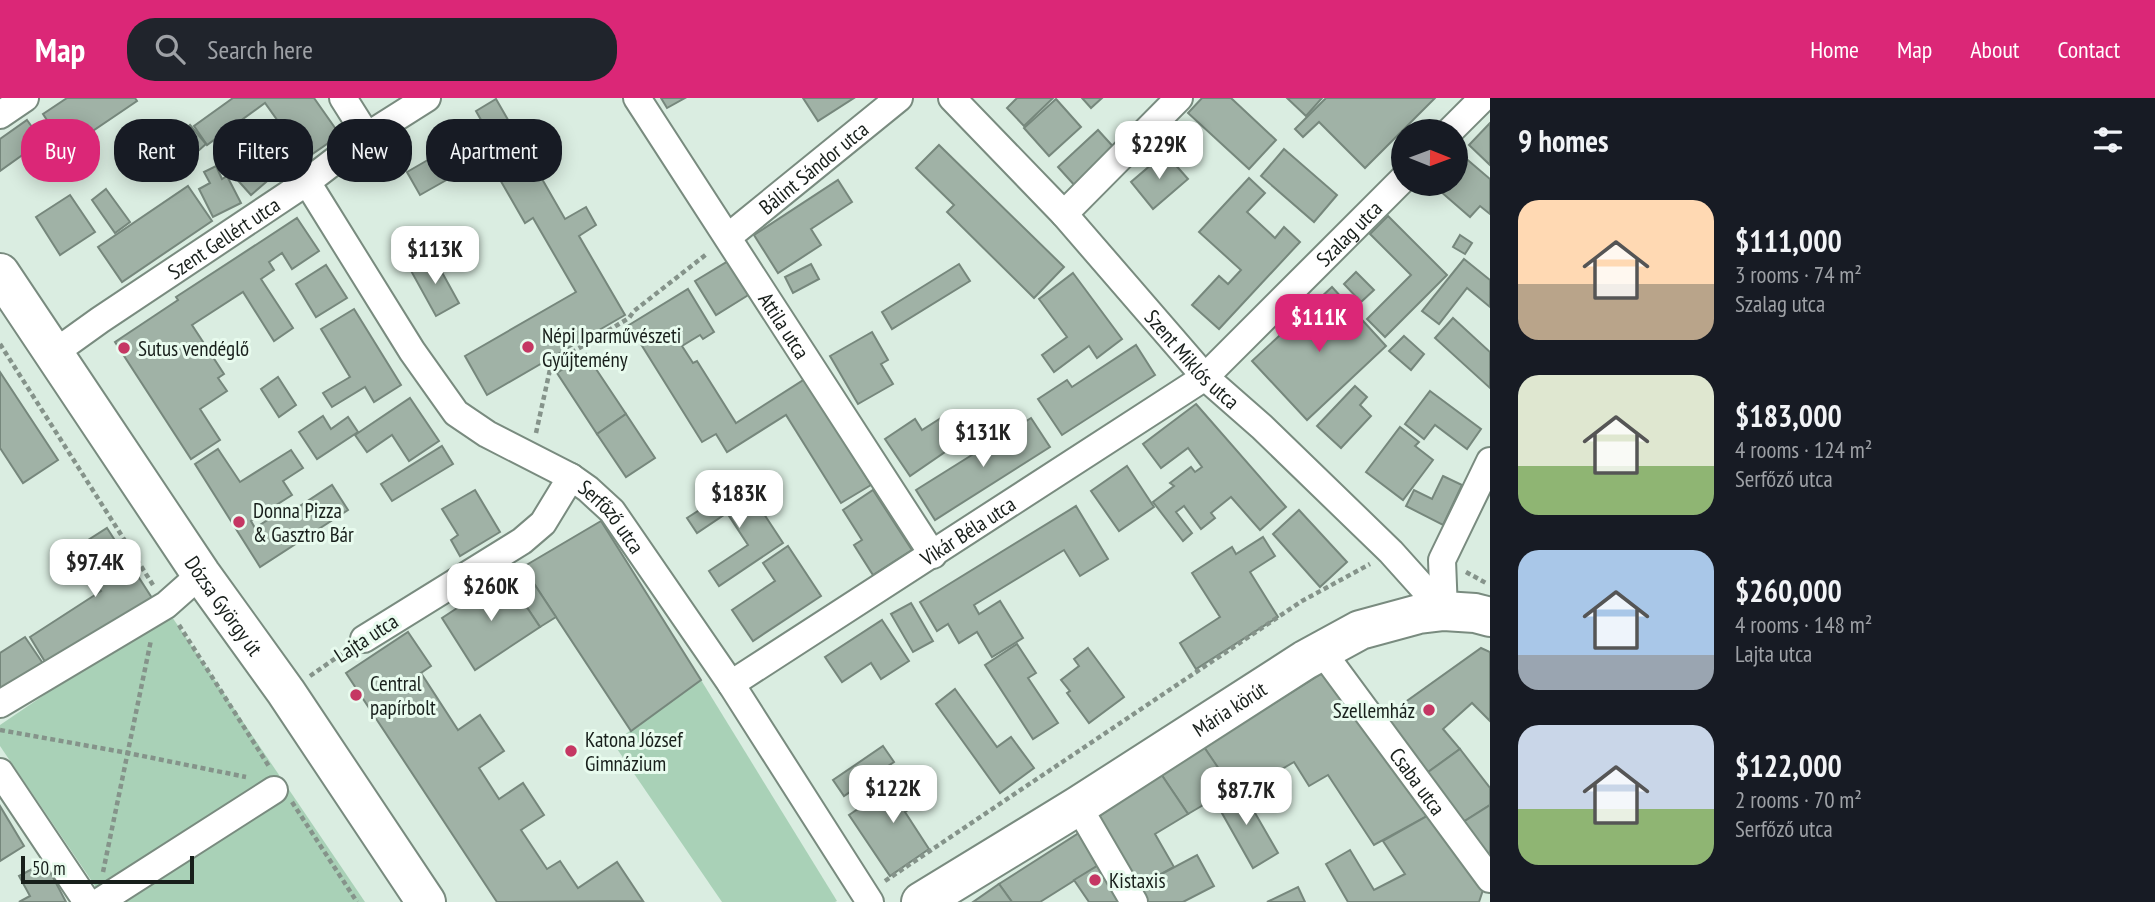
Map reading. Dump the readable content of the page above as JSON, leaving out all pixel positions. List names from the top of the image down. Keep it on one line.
{"streets":{"main road":["Dózsa György út","Mária körút"],"street":["Bálint Sándor utca","Szalag utca","Szent Gellért utca","Attila utca","Szent Miklós utca","Serfőző utca","Vikár Béla utca","Lajta utca","Csaba utca"]},"crossings":[["Bálint Sándor utca","Attila utca"],["Szalag utca","Szent Miklós utca"],["Szalag utca","Vikár Béla utca"],["Szent Gellért utca","Serfőző utca"],["Szent Gellért utca","Dózsa György út"],["Attila utca","Vikár Béla utca"],["Szent Miklós utca","Vikár Béla utca"],["Szent Miklós utca","Mária körút"],["Serfőző utca","Vikár Béla utca"],["Serfőző utca","Lajta utca"],["Dózsa György út","Lajta utca"],["Mária körút","Csaba utca"]],"places":["Népi Iparművészeti Gyűjtemény","Sutus vendéglő","Donna Pizza & Gasztro Bár","Central papírbolt","Szellemház","Katona József Gimnázium","Kistaxis"],"scale_bar":"50 m","north":"right","page":{"header":"Map","search":"Search here","nav":["Home","Map","About","Contact"],"heading":"9 homes","chip":["Buy","Rent","Filters","New","Apartment"],"price":["$229K","$113K","$111K","$131K","$183K","$97.4K","$260K","$122K","$87.7K"],"list":[{"name":"$111,000","note":"3 rooms · 74 m² · Szalag utca"},{"name":"$183,000","note":"4 rooms · 124 m² · Serfőző utca"},{"name":"$260,000","note":"4 rooms · 148 m² · Lajta utca"},{"name":"$122,000","note":"2 rooms · 70 m² · Serfőző utca"}],"scale":"50 m"}}
